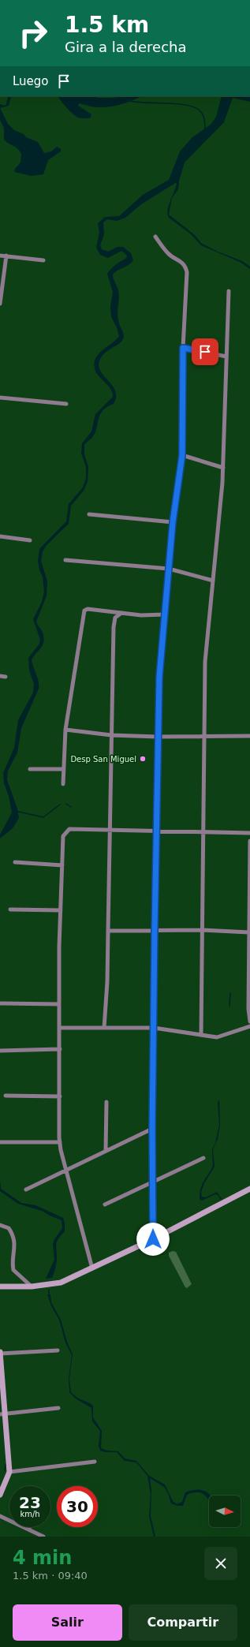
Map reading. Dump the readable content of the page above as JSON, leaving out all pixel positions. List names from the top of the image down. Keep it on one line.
{"places":["Desp San Miguel"],"north":"right","page":{"turn":["1.5 km","Gira a la derecha"],"then":"Luego","speed":"23 km/h","limit":"30","heading":["4 min","1.5 km · 09:40"],"buttons":["Salir","Compartir"]}}
